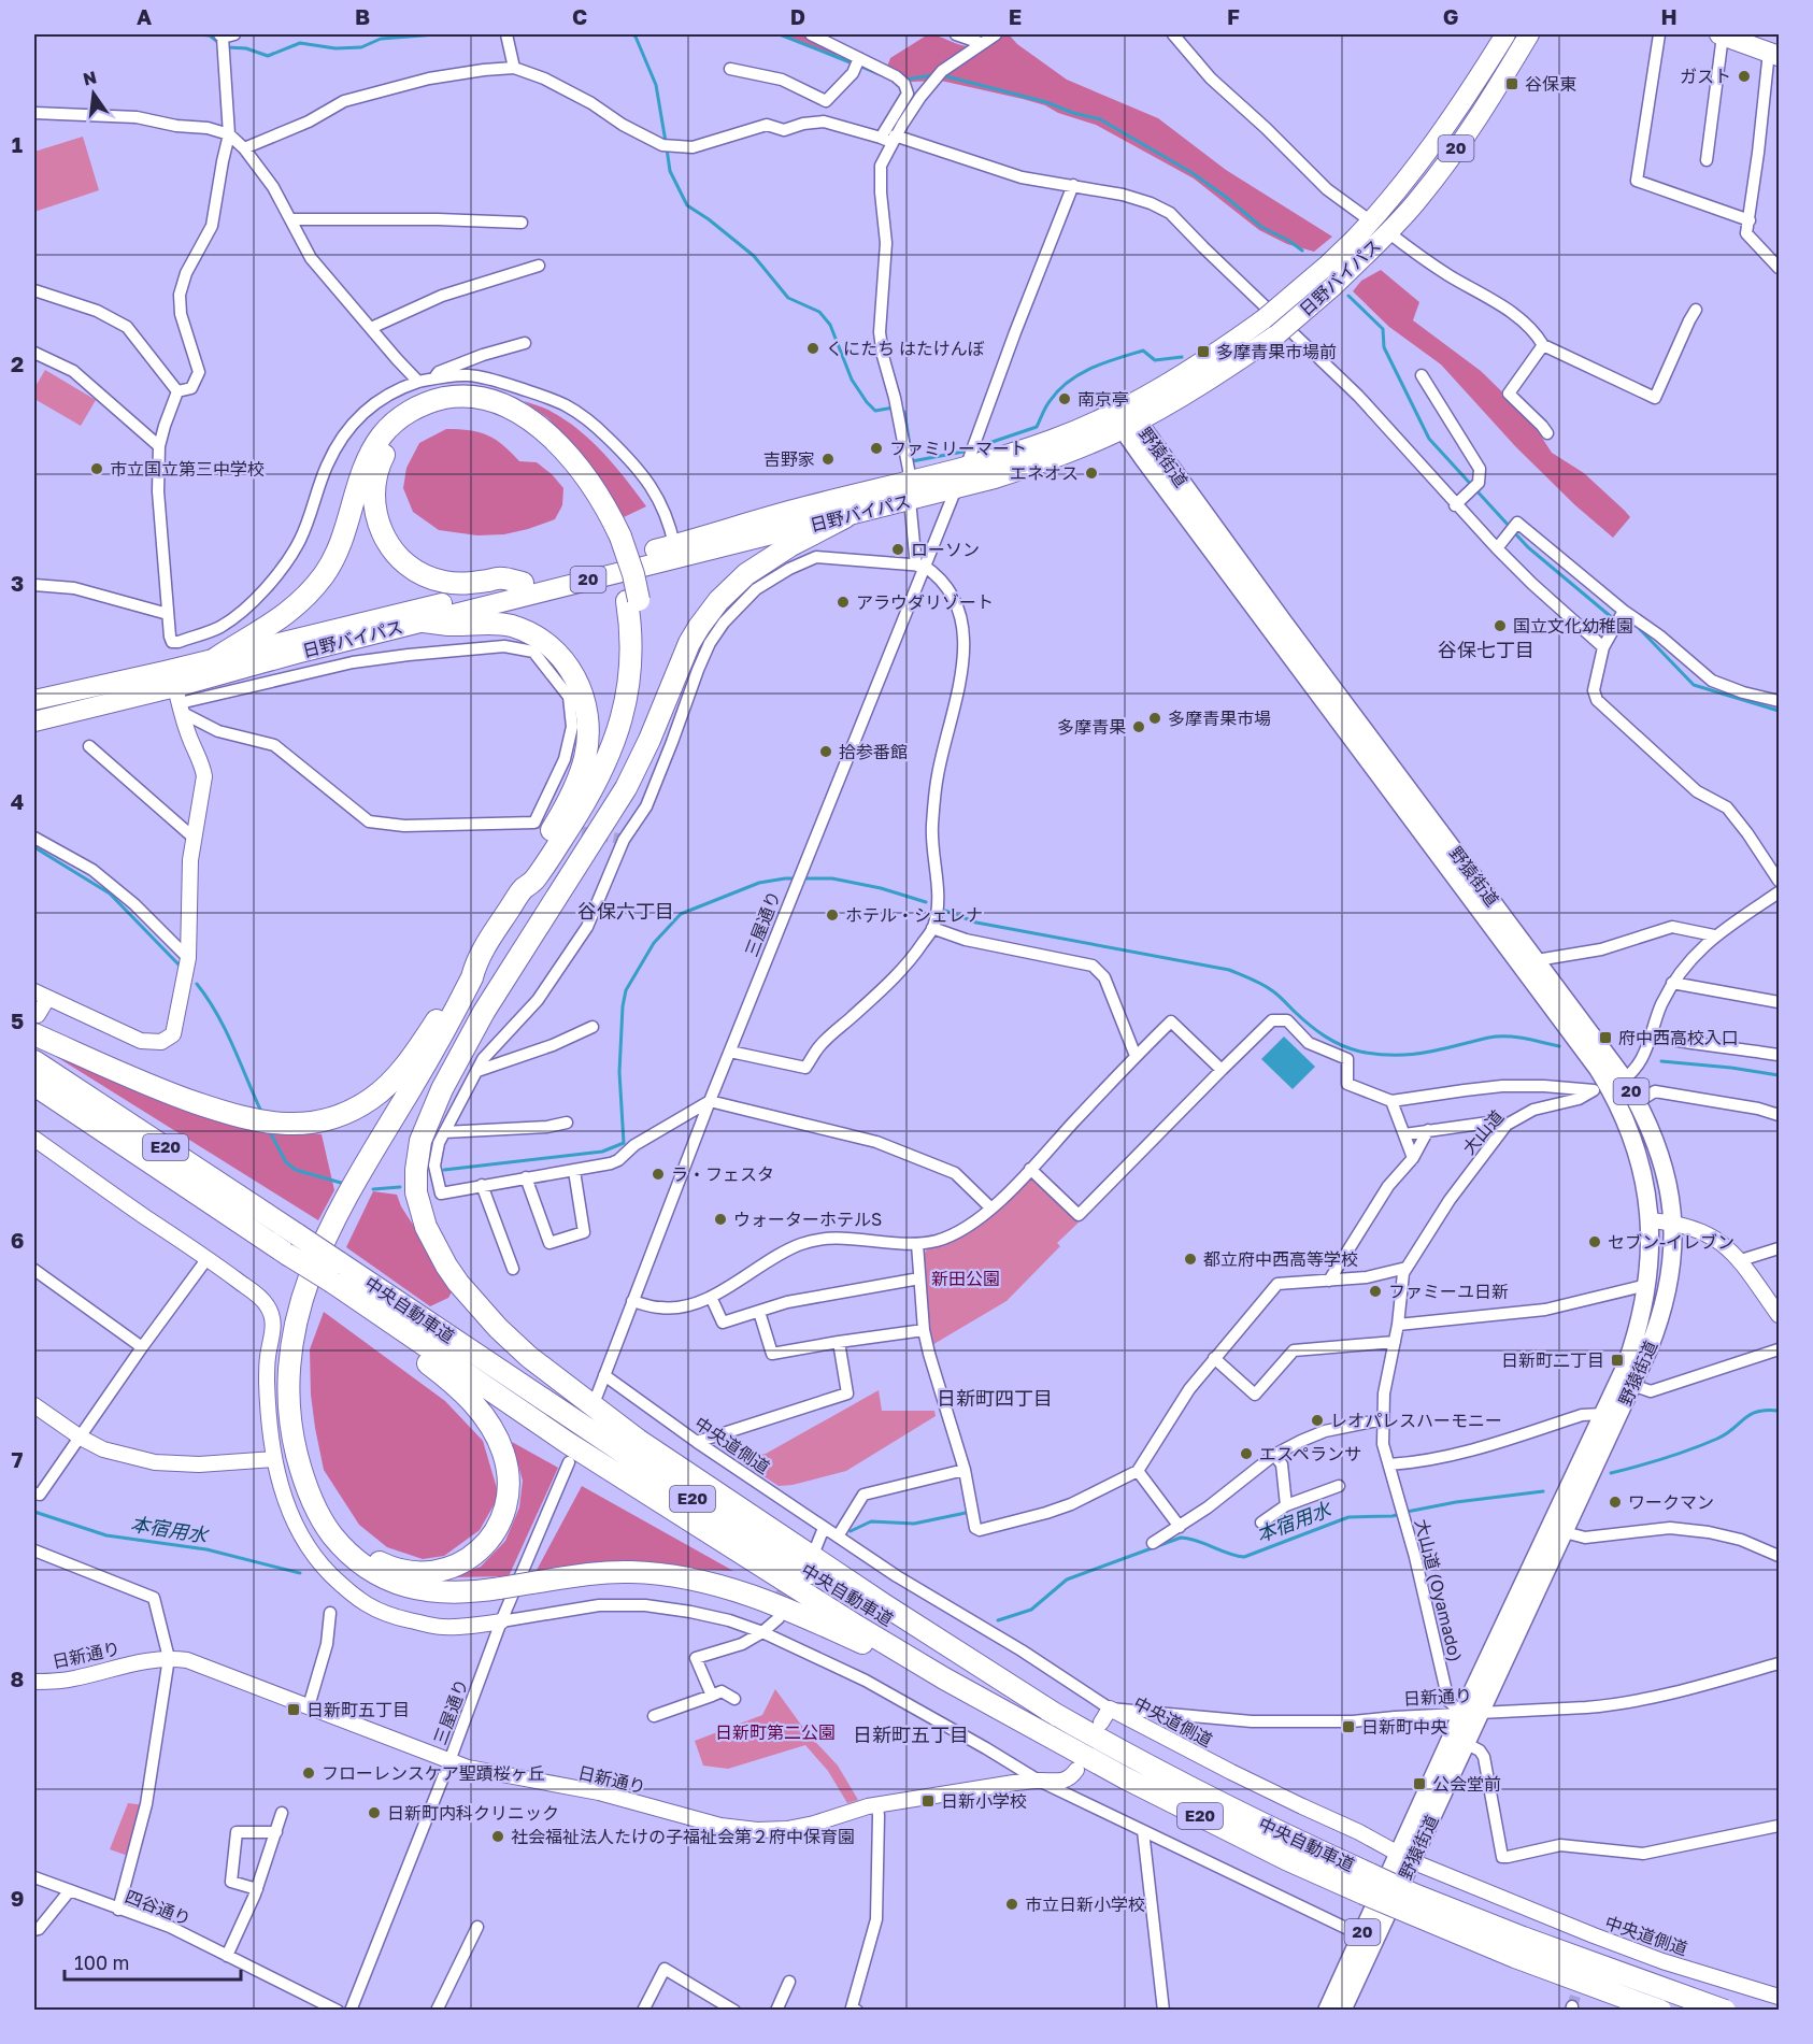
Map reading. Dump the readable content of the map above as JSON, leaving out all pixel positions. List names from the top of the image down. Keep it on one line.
{"streets":{"highway":["20","日野バイパス","E20","中央自動車道"],"main road":["野猿街道"],"street":["三屋通り","大山道","中央道側道","大山道 (Oyamado)","日新通り","四谷通り"]},"crossings":[["日野バイパス","野猿街道"],["日野バイパス","三屋通り"],["野猿街道","大山道"],["野猿街道","中央道側道"],["野猿街道","大山道 (Oyamado)"],["野猿街道","日新通り"],["三屋通り","中央道側道"],["三屋通り","日新通り"],["大山道","大山道 (Oyamado)"],["中央道側道","日新通り"],["大山道 (Oyamado)","日新通り"]],"districts":["谷保七丁目","谷保六丁目","日新町四丁目","日新町五丁目"],"water":["本宿用水"],"parks":["新田公園","日新町第二公園"],"places":{"other":["ガスト","くにたち はたけんぼ","南京亭","ファミリーマート","吉野家","市立国立第三中学校","エネオス","ローソン","アラウダリゾート","国立文化幼稚園","多摩青果市場","多摩青果","拾参番館","ホテル・シェレナ","ラ・フェスタ","ウォーターホテルS","セブン-イレブン","都立府中西高等学校","ファミーユ日新","レオパレスハーモニー","エスペランサ","ワークマン","フローレンスケア聖蹟桜ヶ丘","日新町内科クリニック","社会福祉法人たけの子福祉会第２府中保育園","市立日新小学校"],"transit":["谷保東","多摩青果市場前","府中西高校入口","日新町二丁目","日新町五丁目","日新町中央","公会堂前","日新小学校"]},"scale_bar":"100 m","north":"top","grid":{"columns":["A","B","C","D","E","F","G","H"],"rows":["1","2","3","4","5","6","7","8","9"]}}
